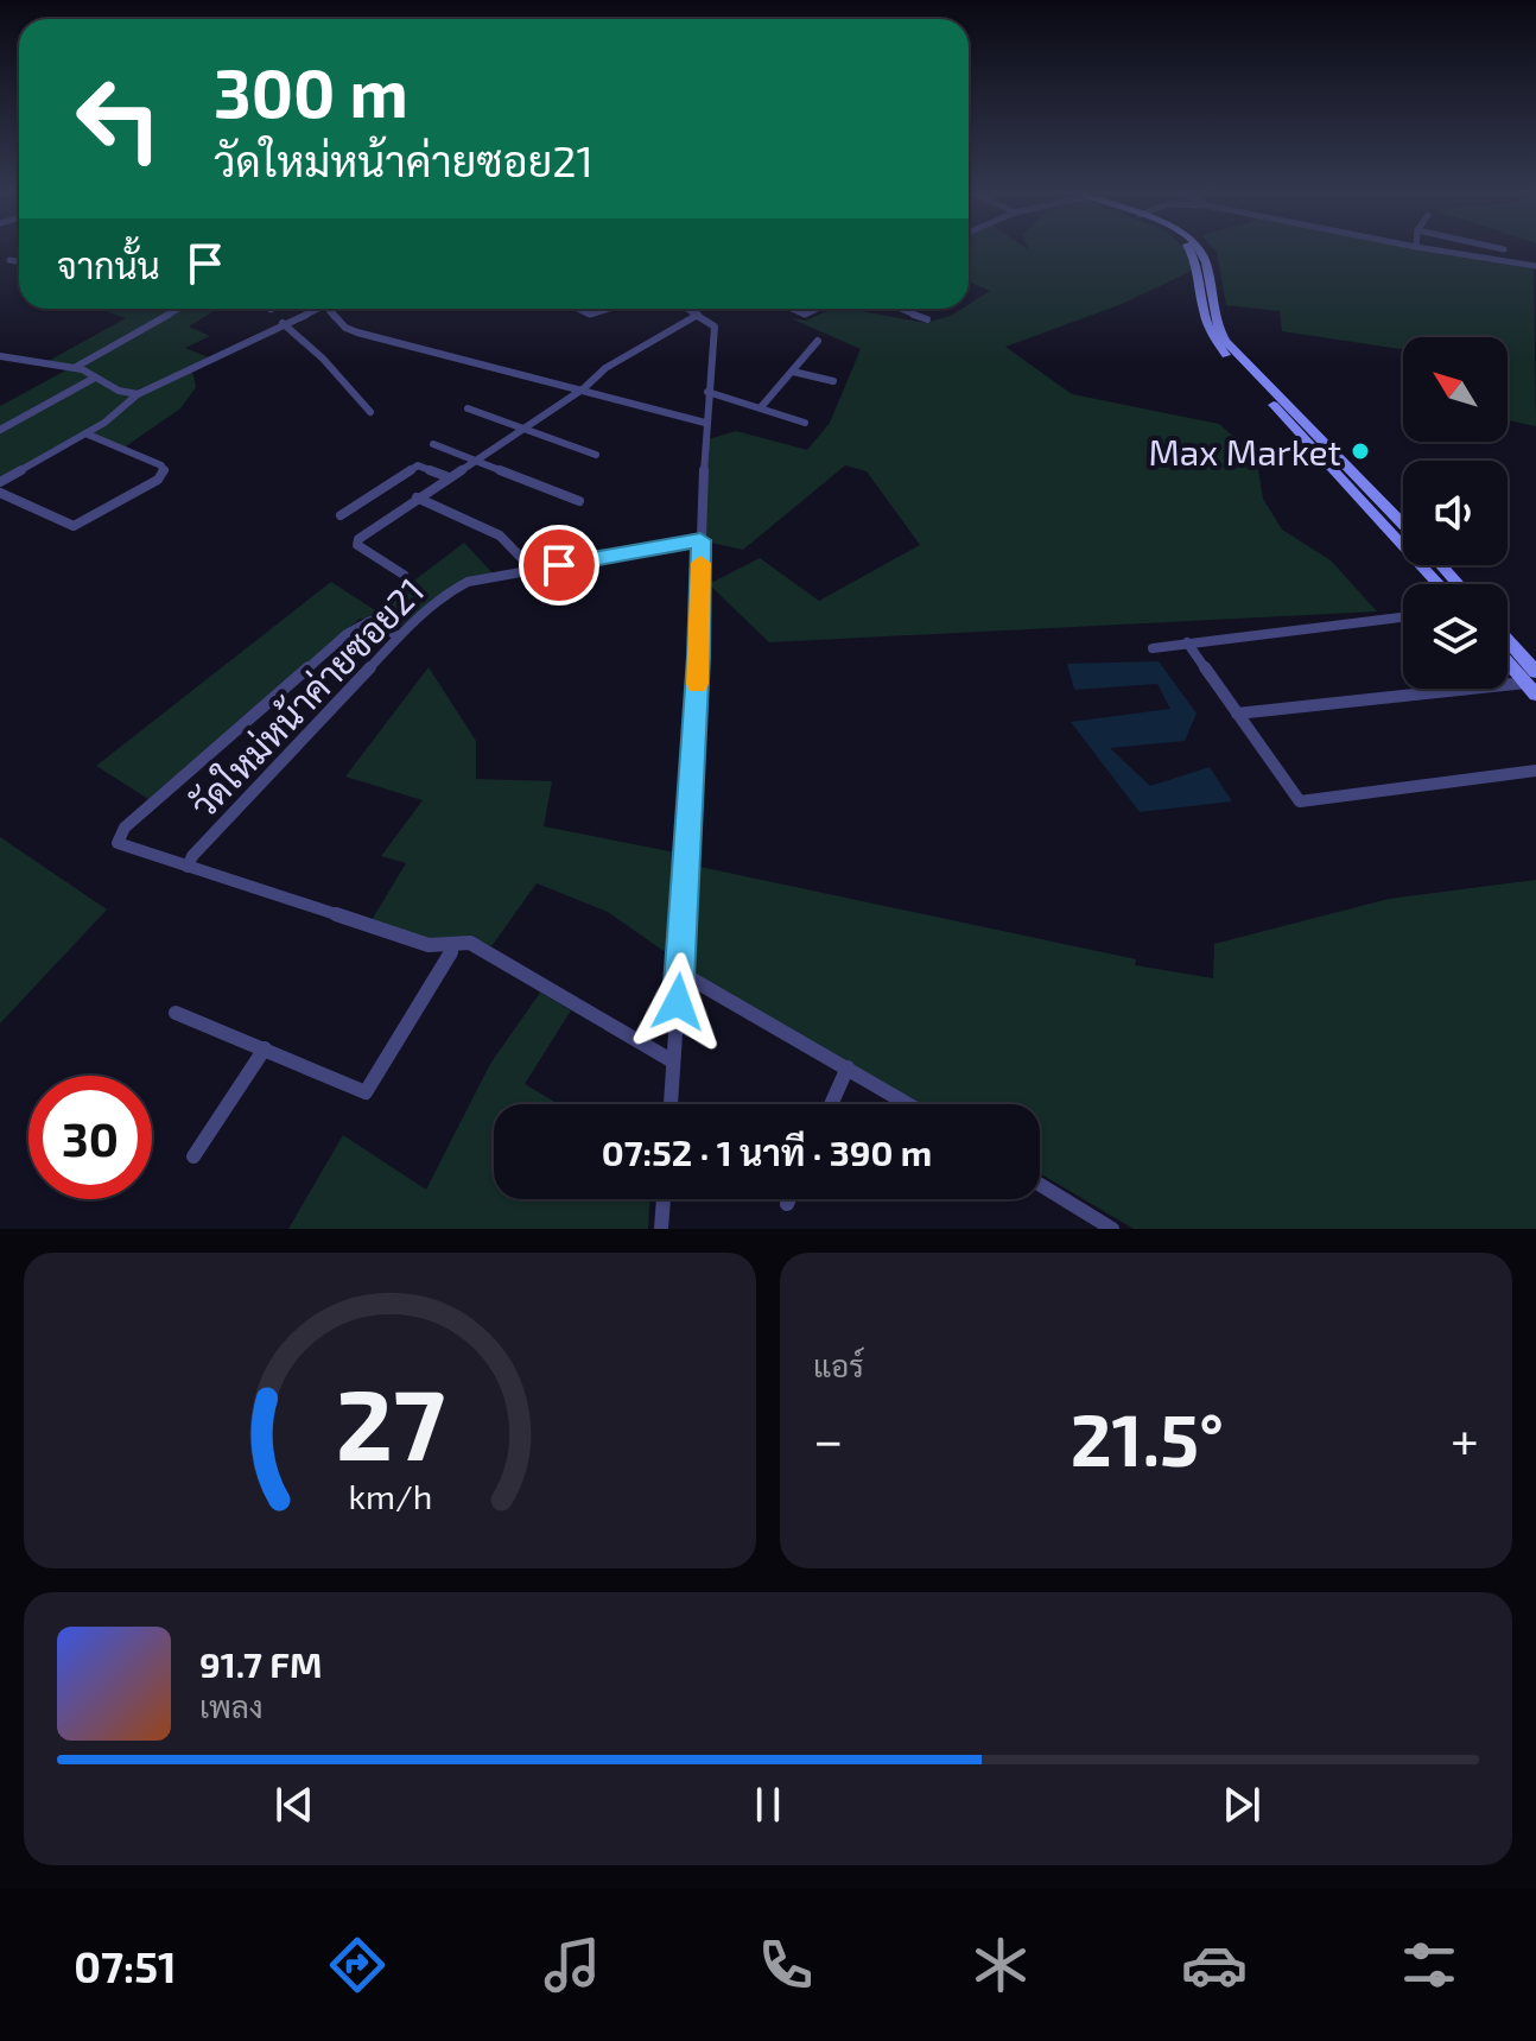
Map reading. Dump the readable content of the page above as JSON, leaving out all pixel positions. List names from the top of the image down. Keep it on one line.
{"streets":{"street":["วัดใหม่หน้าค่ายซอย21"]},"places":["Max Market"],"north":"top left","page":{"turn":["300 m","วัดใหม่หน้าค่ายซอย21"],"then":"จากนั้น","limit":"30","trip":"07:52 · 1 นาที · 390 m","tile":"แอร์","heat":["−","21.5°","+"],"song":["91.7 FM","เพลง"],"tabs":"07:51","gauge":["27","km/h"]}}
